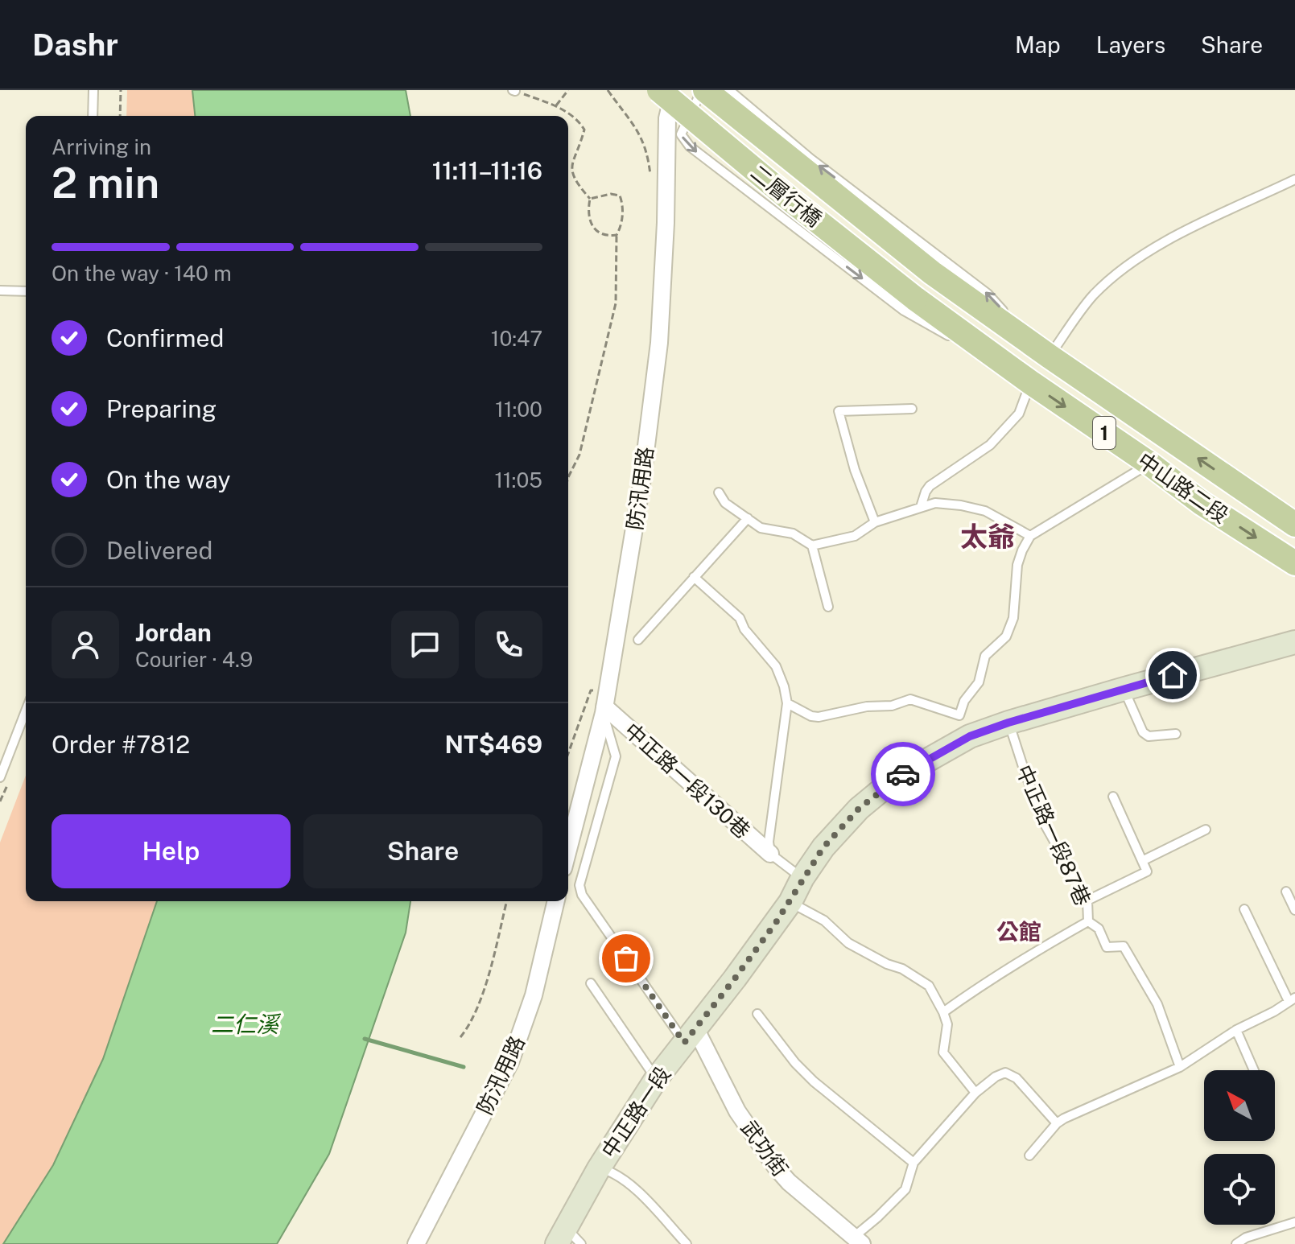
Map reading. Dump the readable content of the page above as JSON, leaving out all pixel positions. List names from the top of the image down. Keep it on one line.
{"streets":{"main road":["二層行橋","1","中山路二段"],"street":["防汛用路","中正路一段130巷","中正路一段","武功街"],"lane":["中正路一段87巷"]},"crossings":[["二層行橋","中山路二段"],["二層行橋","防汛用路"],["防汛用路","中正路一段130巷"],["中正路一段130巷","中正路一段"],["中正路一段87巷","中正路一段"],["中正路一段","武功街"]],"districts":["太爺","公館"],"water":["二仁溪"],"north":"top left","page":{"header":"Dashr","nav":["Map","Layers","Share"],"heading":["2 min","Arriving in","11:11–11:16"],"panel":["Jordan","Courier · 4.9","Order #7812","NT$469"],"bar":"On the way · 140 m","list":[["Confirmed","10:47"],["Preparing","11:00"],["On the way","11:05"],"Delivered"],"buttons":["Help","Share"]}}
